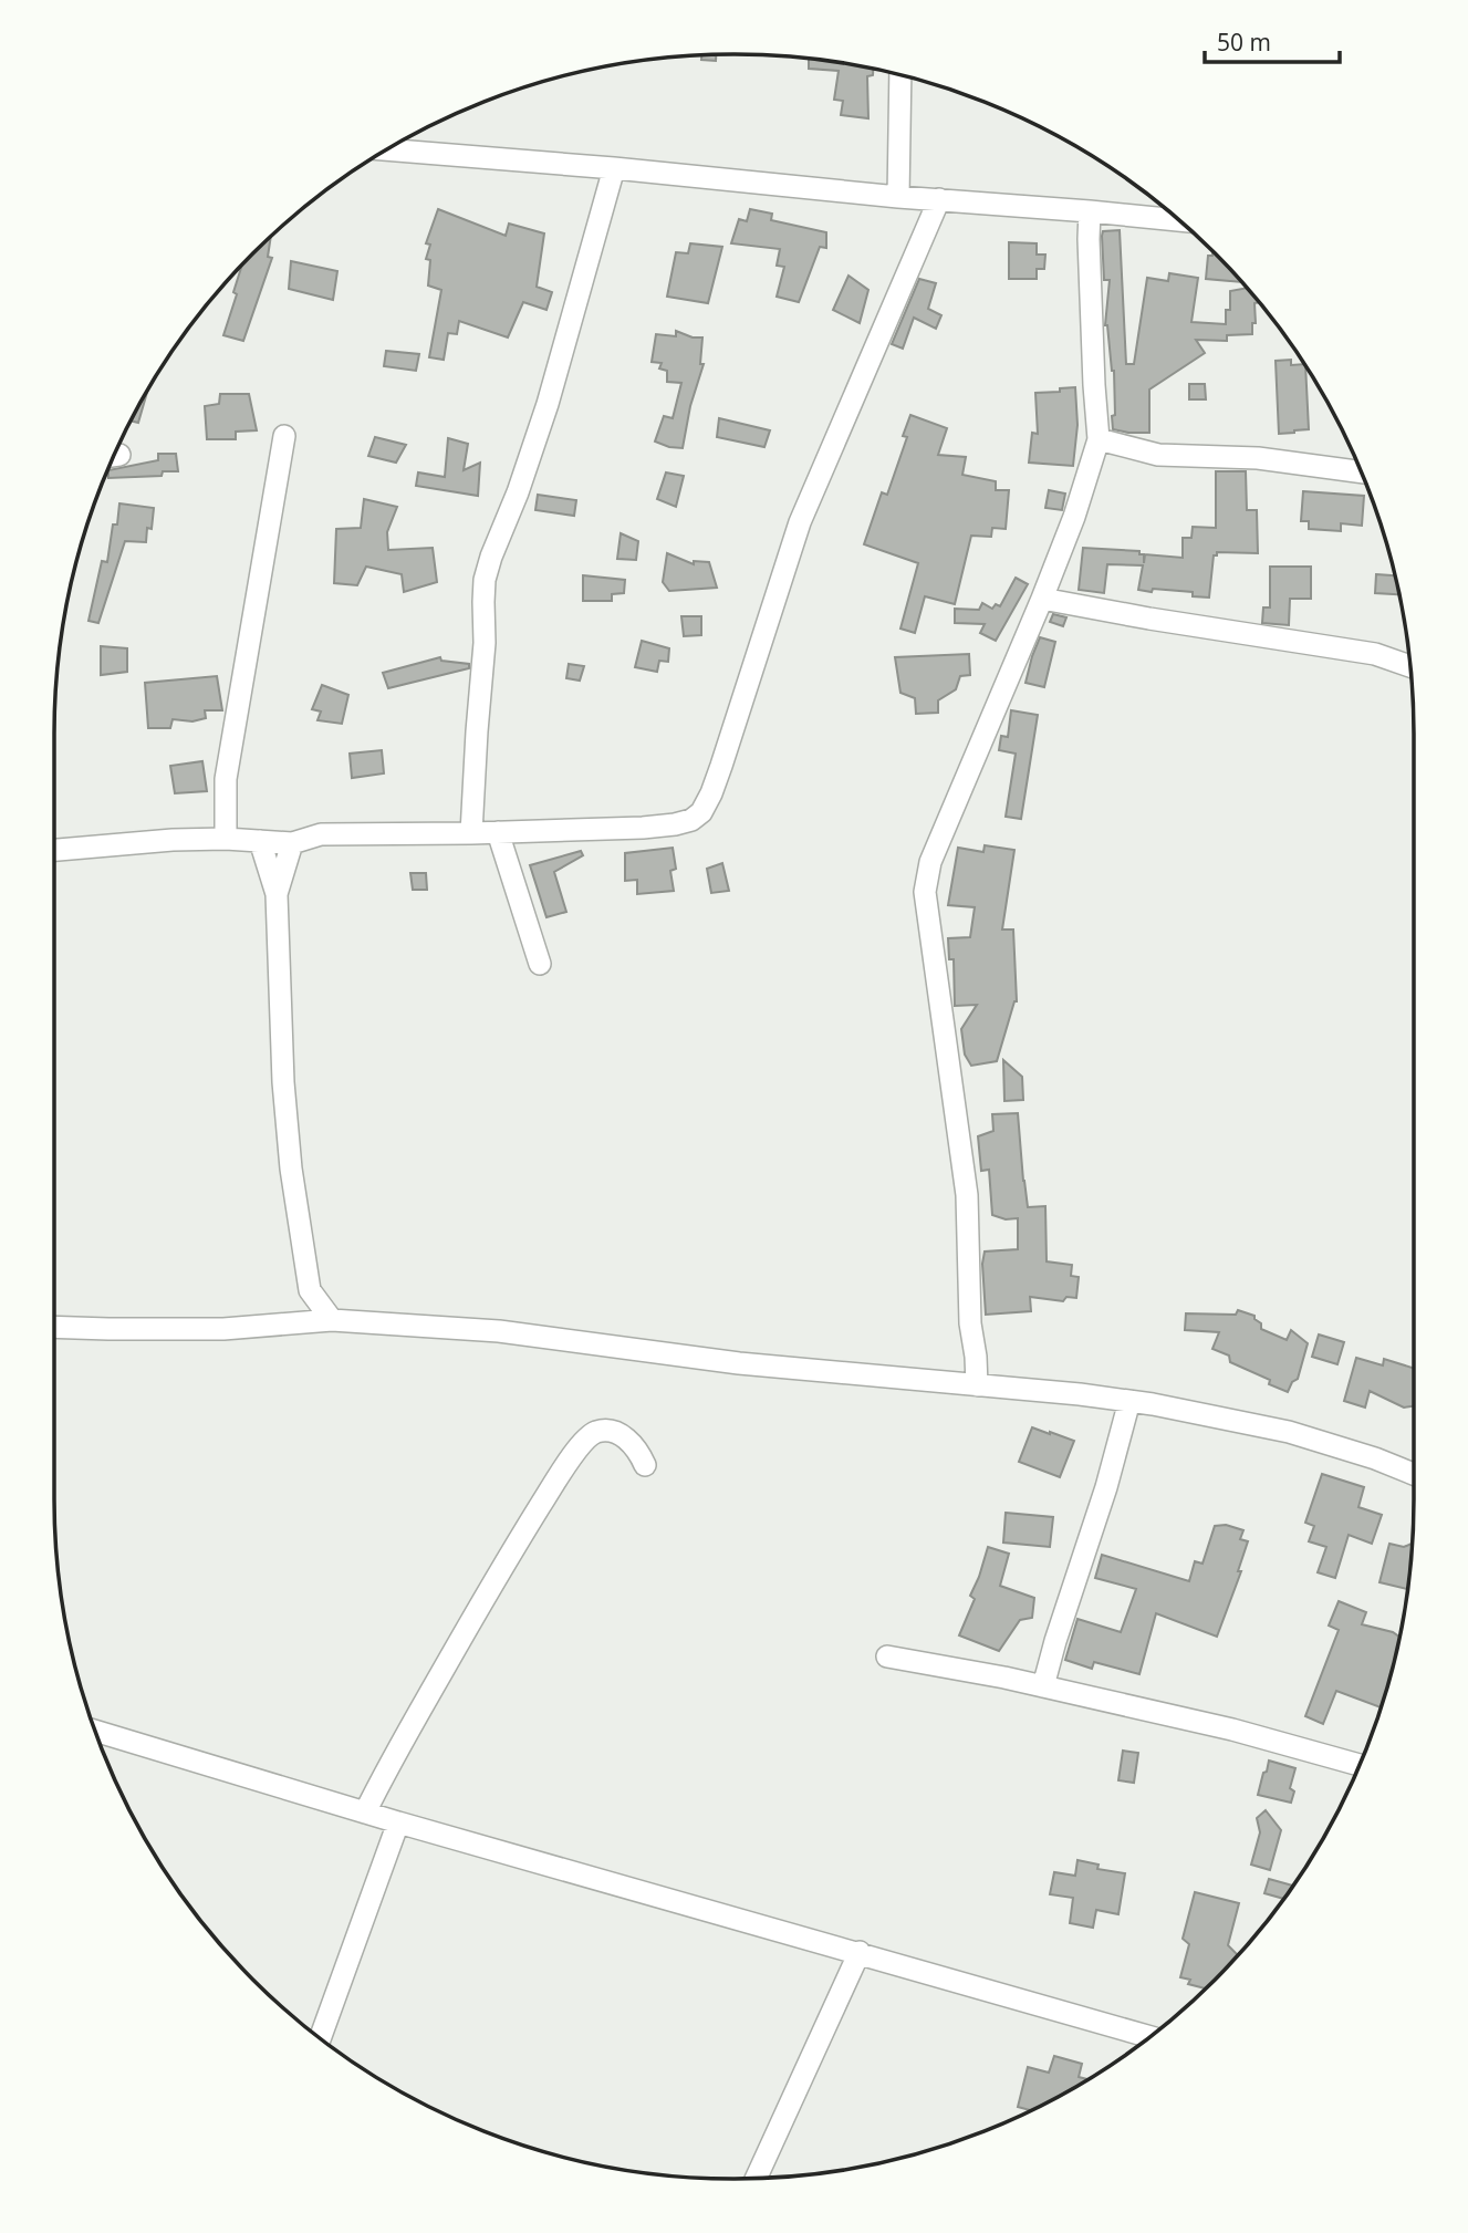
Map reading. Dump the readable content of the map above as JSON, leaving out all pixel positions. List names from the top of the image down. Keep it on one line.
{"scale_bar":"50 m"}
